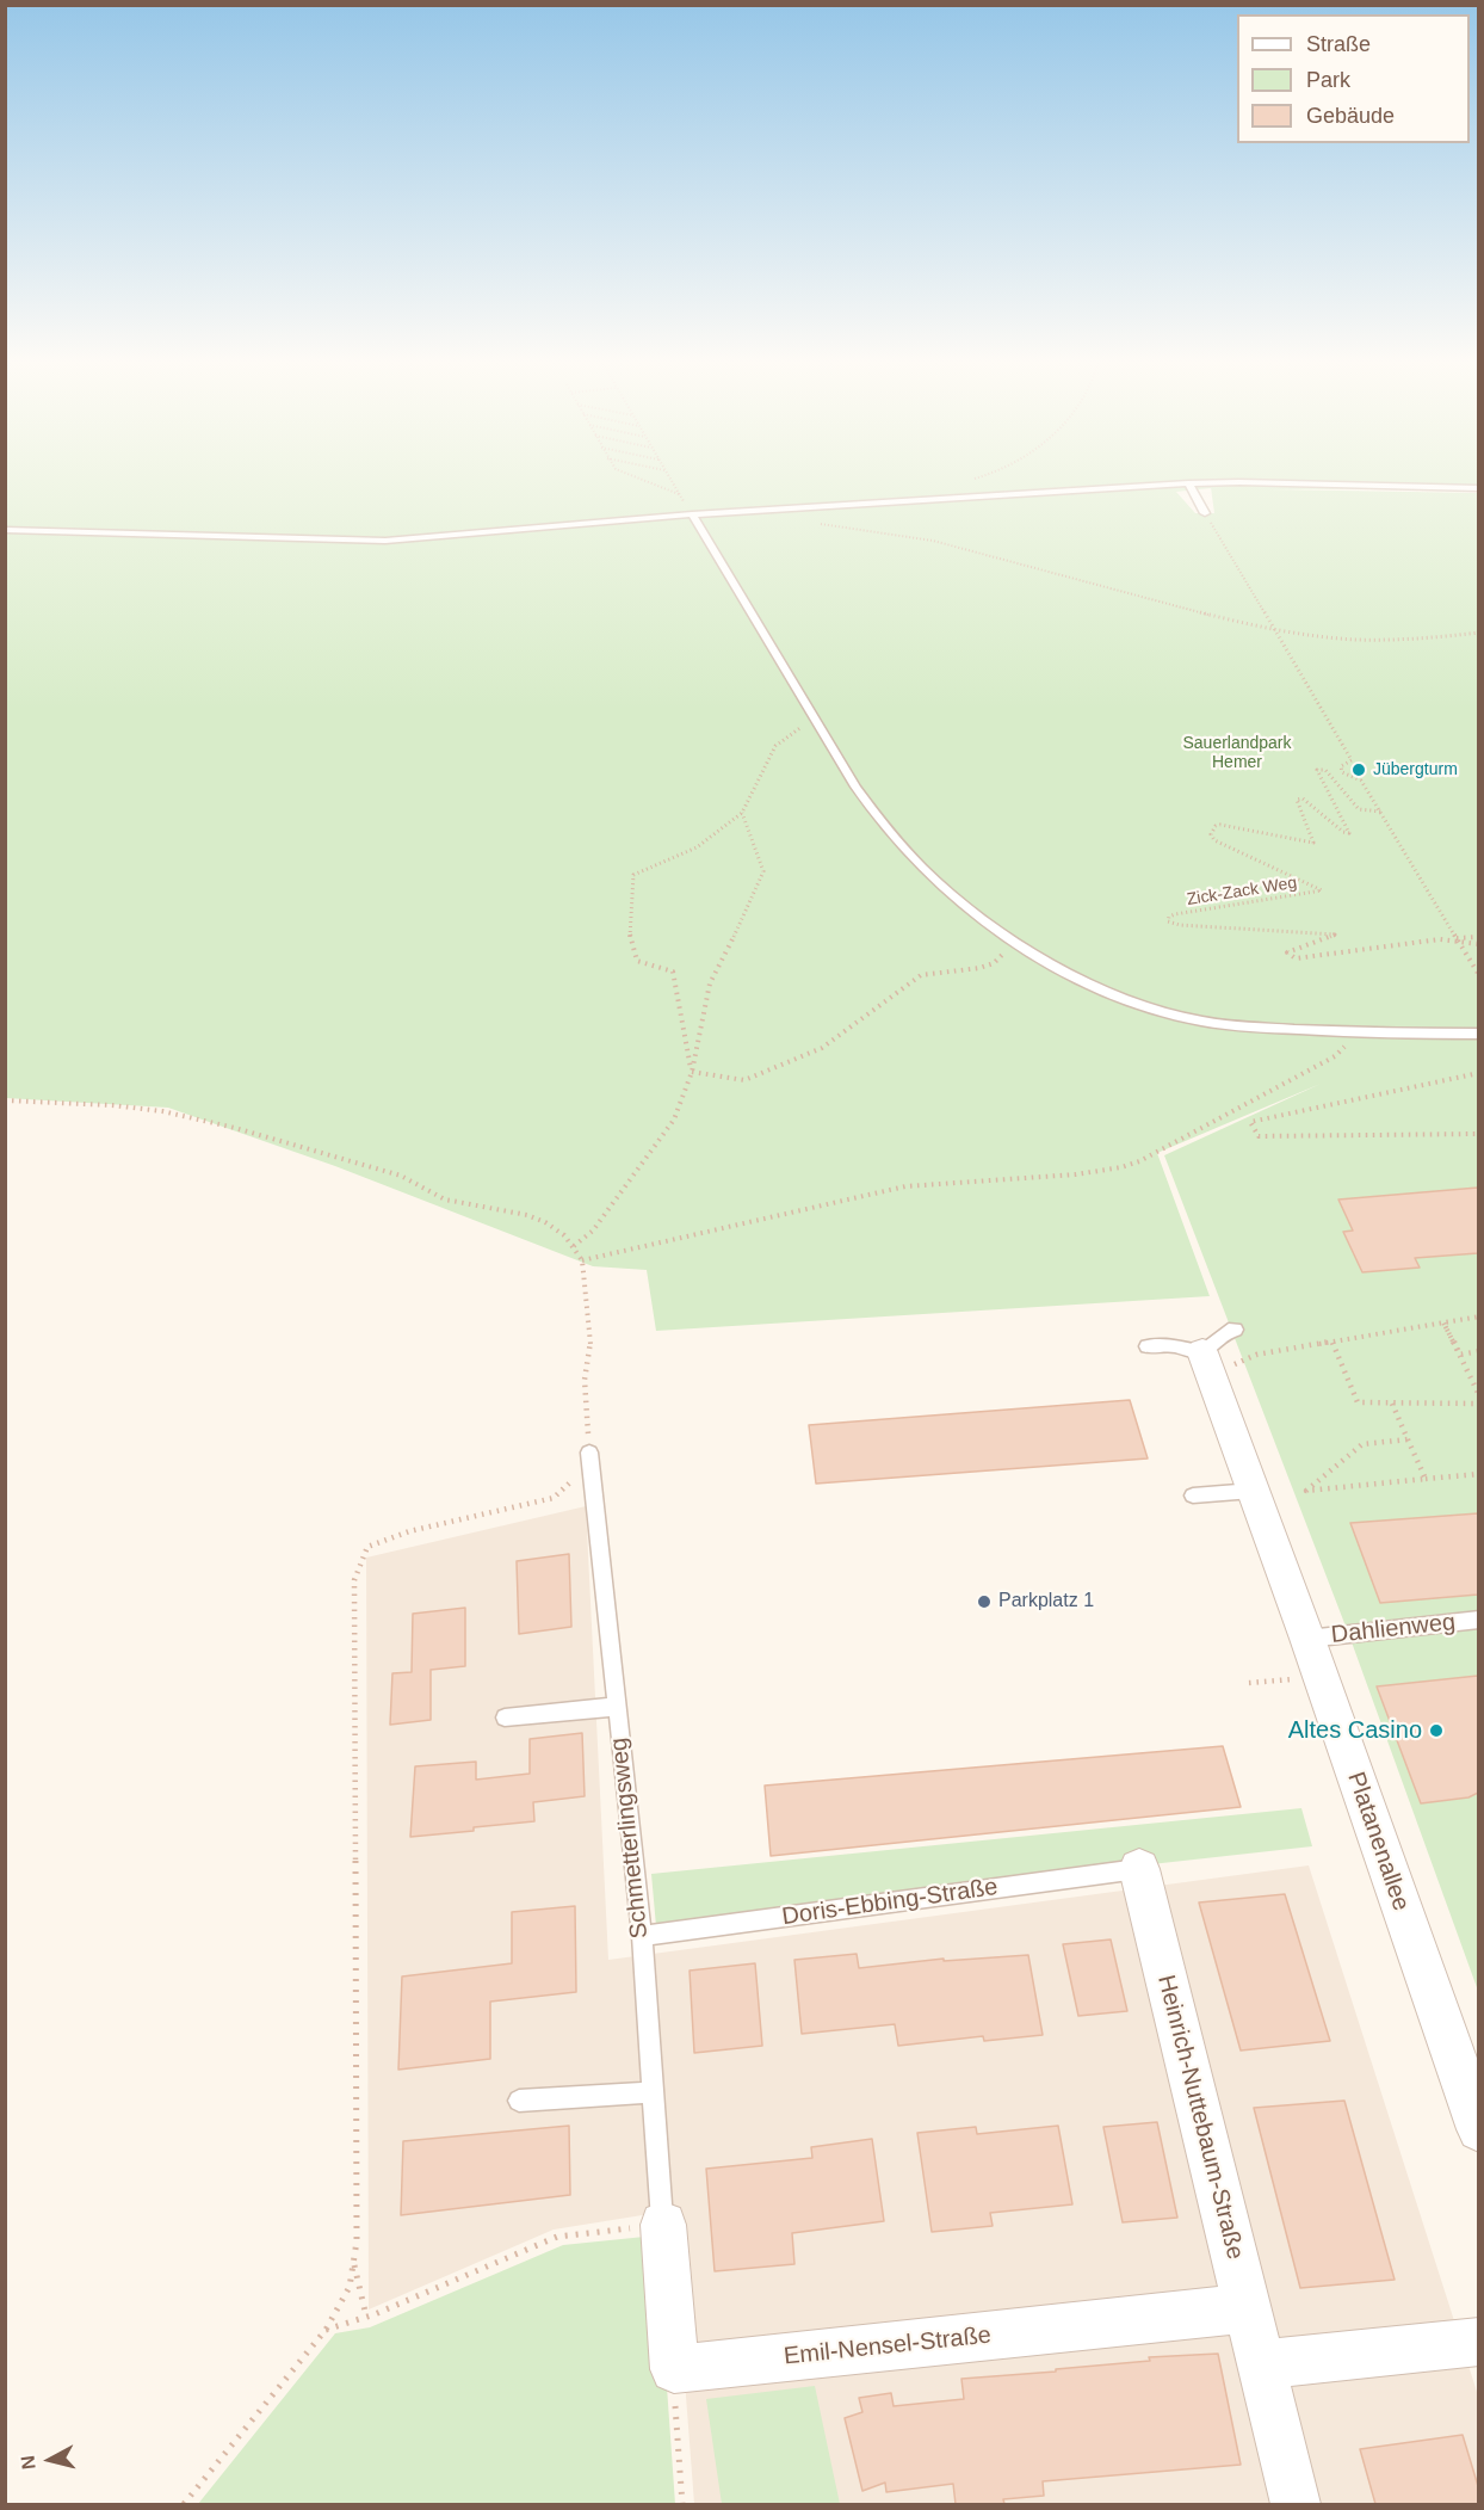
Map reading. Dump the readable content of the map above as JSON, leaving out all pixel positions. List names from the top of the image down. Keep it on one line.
{"streets":{"street":["Platanenallee","Heinrich-Nuttebaum-Straße","Emil-Nensel-Straße"],"lane":["Dahlienweg","Schmetterlingsweg","Doris-Ebbing-Straße"],"path":["Zick-Zack Weg"]},"crossings":[["Dahlienweg","Platanenallee"],["Schmetterlingsweg","Doris-Ebbing-Straße"],["Doris-Ebbing-Straße","Heinrich-Nuttebaum-Straße"],["Heinrich-Nuttebaum-Straße","Emil-Nensel-Straße"]],"parks":["Sauerlandpark Hemer"],"places":["Jübergturm","Parkplatz 1","Altes Casino"],"legend":["Straße","Park","Gebäude"],"north":"left"}
